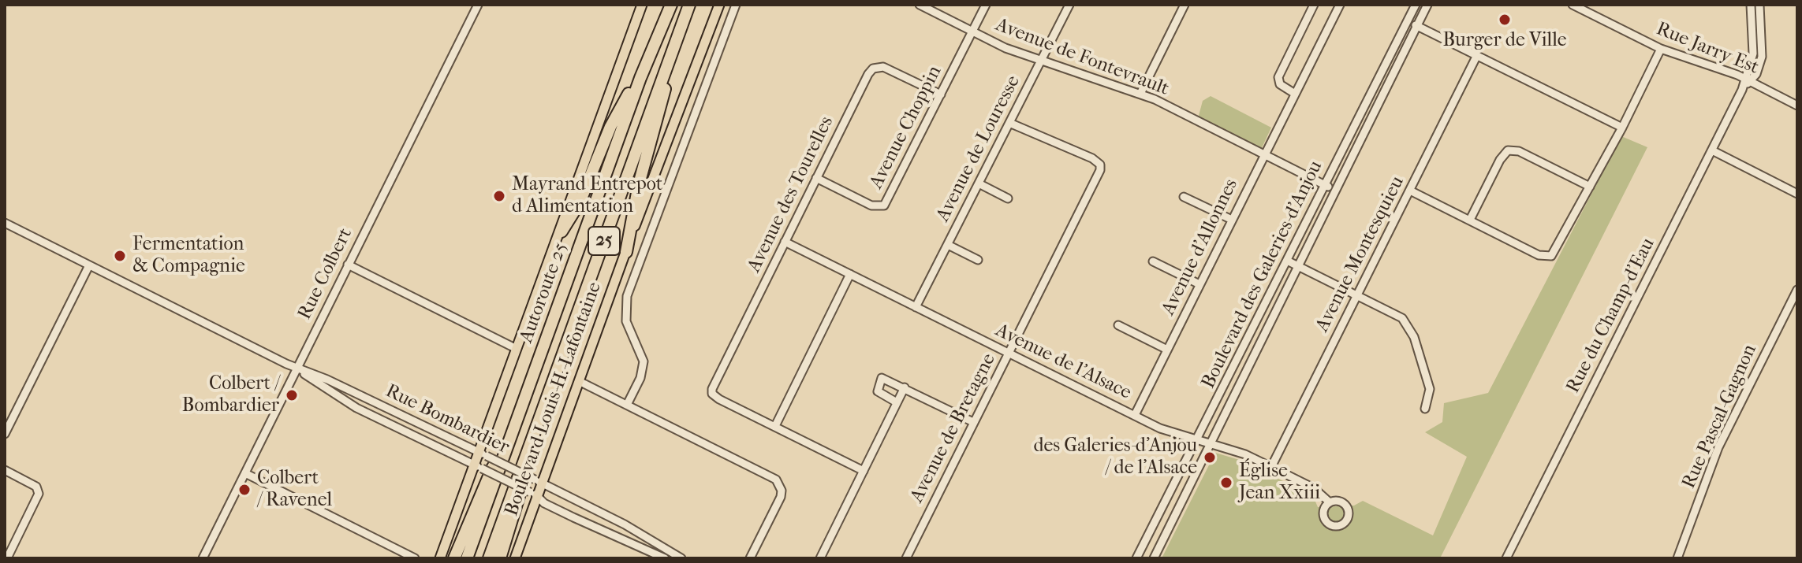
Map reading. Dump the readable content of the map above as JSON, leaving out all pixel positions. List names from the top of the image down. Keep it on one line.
{"streets":{"highway":["25","Autoroute 25"],"main road":["Boulevard Louis-H.-Lafontaine"],"street":["Rue Jarry Est","Avenue de Fontevrault","Avenue Choppin","Avenue de Louresse","Avenue des Tourelles","Avenue d'Allonnes","Avenue Montesquieu","Rue Colbert","Boulevard des Galeries-d'Anjou","Rue du Champ-d'Eau","Avenue de l'Alsace","Rue Pascal-Gagnon","Rue Bombardier","Avenue de Bretagne"]},"crossings":[["Rue Jarry Est","Rue du Champ-d'Eau"],["Avenue de Fontevrault","Avenue Choppin"],["Avenue de Fontevrault","Avenue de Louresse"],["Avenue de Fontevrault","Avenue d'Allonnes"],["Avenue de Fontevrault","Boulevard des Galeries-d'Anjou"],["Avenue Choppin","Avenue des Tourelles"],["Avenue de Louresse","Avenue de l'Alsace"],["Avenue de Louresse","Avenue de Bretagne"],["Avenue des Tourelles","Avenue de l'Alsace"],["Avenue d'Allonnes","Avenue de l'Alsace"],["Avenue Montesquieu","Avenue de l'Alsace"],["Rue Colbert","Rue Bombardier"],["Boulevard des Galeries-d'Anjou","Avenue de l'Alsace"],["Avenue de l'Alsace","Avenue de Bretagne"],["Boulevard Louis-H.-Lafontaine","Rue Bombardier"]],"places":["Burger de Ville","Mayrand Entrepot d Alimentation","Fermentation & Compagnie","Colbert / Bombardier","des Galeries-d'Anjou / de l'Alsace","Église Jean Xxiii","Colbert / Ravenel"]}
